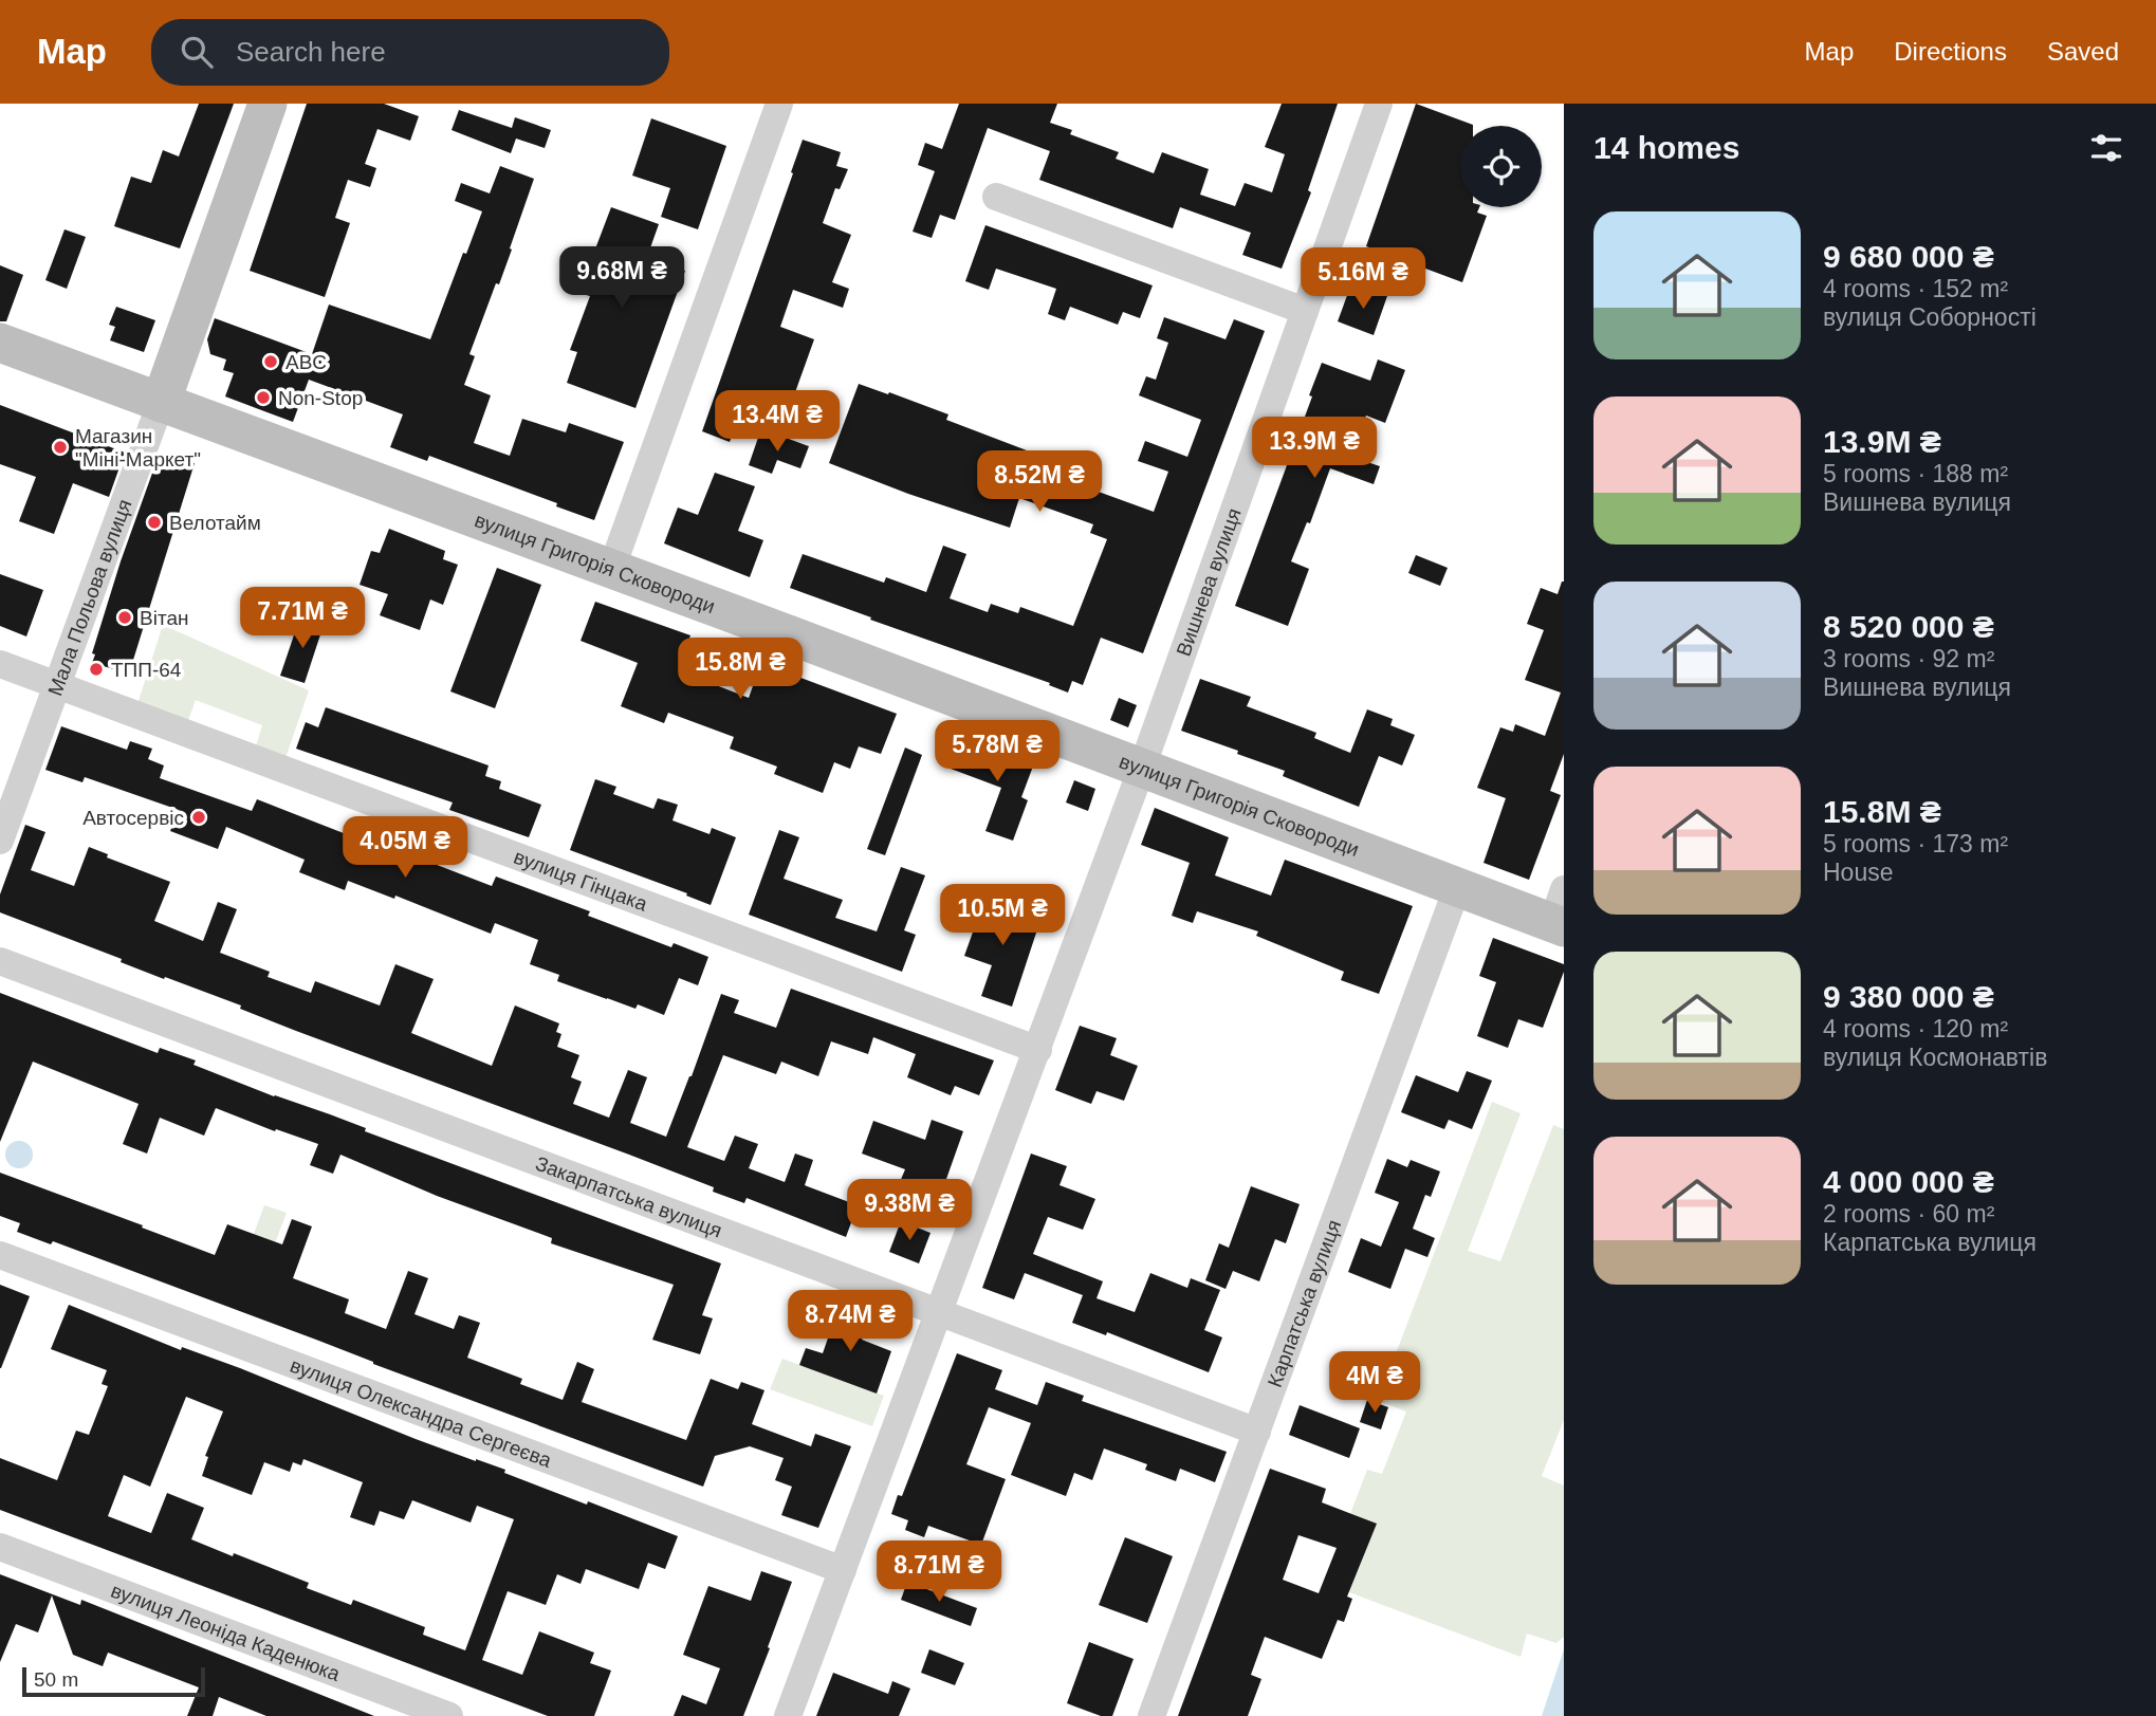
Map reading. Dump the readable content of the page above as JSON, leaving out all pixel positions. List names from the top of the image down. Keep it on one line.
{"streets":{"main road":["вулиця Григорія Сковороди","Мала Польова вулиця"],"street":["Вишнева вулиця","вулиця Гінцака","Закарпатська вулиця","Карпатська вулиця","вулиця Олександра Сергеєва","вулиця Леоніда Каденюка"]},"crossings":[["вулиця Григорія Сковороди","Вишнева вулиця"],["вулиця Григорія Сковороди","Мала Польова вулиця"],["вулиця Григорія Сковороди","Карпатська вулиця"],["Вишнева вулиця","вулиця Гінцака"],["Вишнева вулиця","Закарпатська вулиця"],["Вишнева вулиця","вулиця Олександра Сергеєва"],["Мала Польова вулиця","вулиця Гінцака"],["Закарпатська вулиця","Карпатська вулиця"]],"places":["ABC","Non-Stop","Магазин \"Міні-Маркет\"","Велотайм","Вітан","ТПП-64","Автосервіс"],"scale_bar":"50 m","page":{"header":"Map","search":"Search here","nav":["Map","Directions","Saved"],"heading":"14 homes","list":[{"name":"9 680 000 ₴","note":"4 rooms · 152 m² · вулиця Соборності"},{"name":"13.9M ₴","note":"5 rooms · 188 m² · Вишнева вулиця"},{"name":"8 520 000 ₴","note":"3 rooms · 92 m² · Вишнева вулиця"},{"name":"15.8M ₴","note":"5 rooms · 173 m² · House"},{"name":"9 380 000 ₴","note":"4 rooms · 120 m² · вулиця Космонавтів"},{"name":"4 000 000 ₴","note":"2 rooms · 60 m² · Карпатська вулиця"}],"price":["9.68M ₴","5.16M ₴","13.4M ₴","13.9M ₴","8.52M ₴","7.71M ₴","15.8M ₴","5.78M ₴","4.05M ₴","10.5M ₴","9.38M ₴","8.74M ₴","4M ₴","8.71M ₴"],"scale":"50 m"}}
